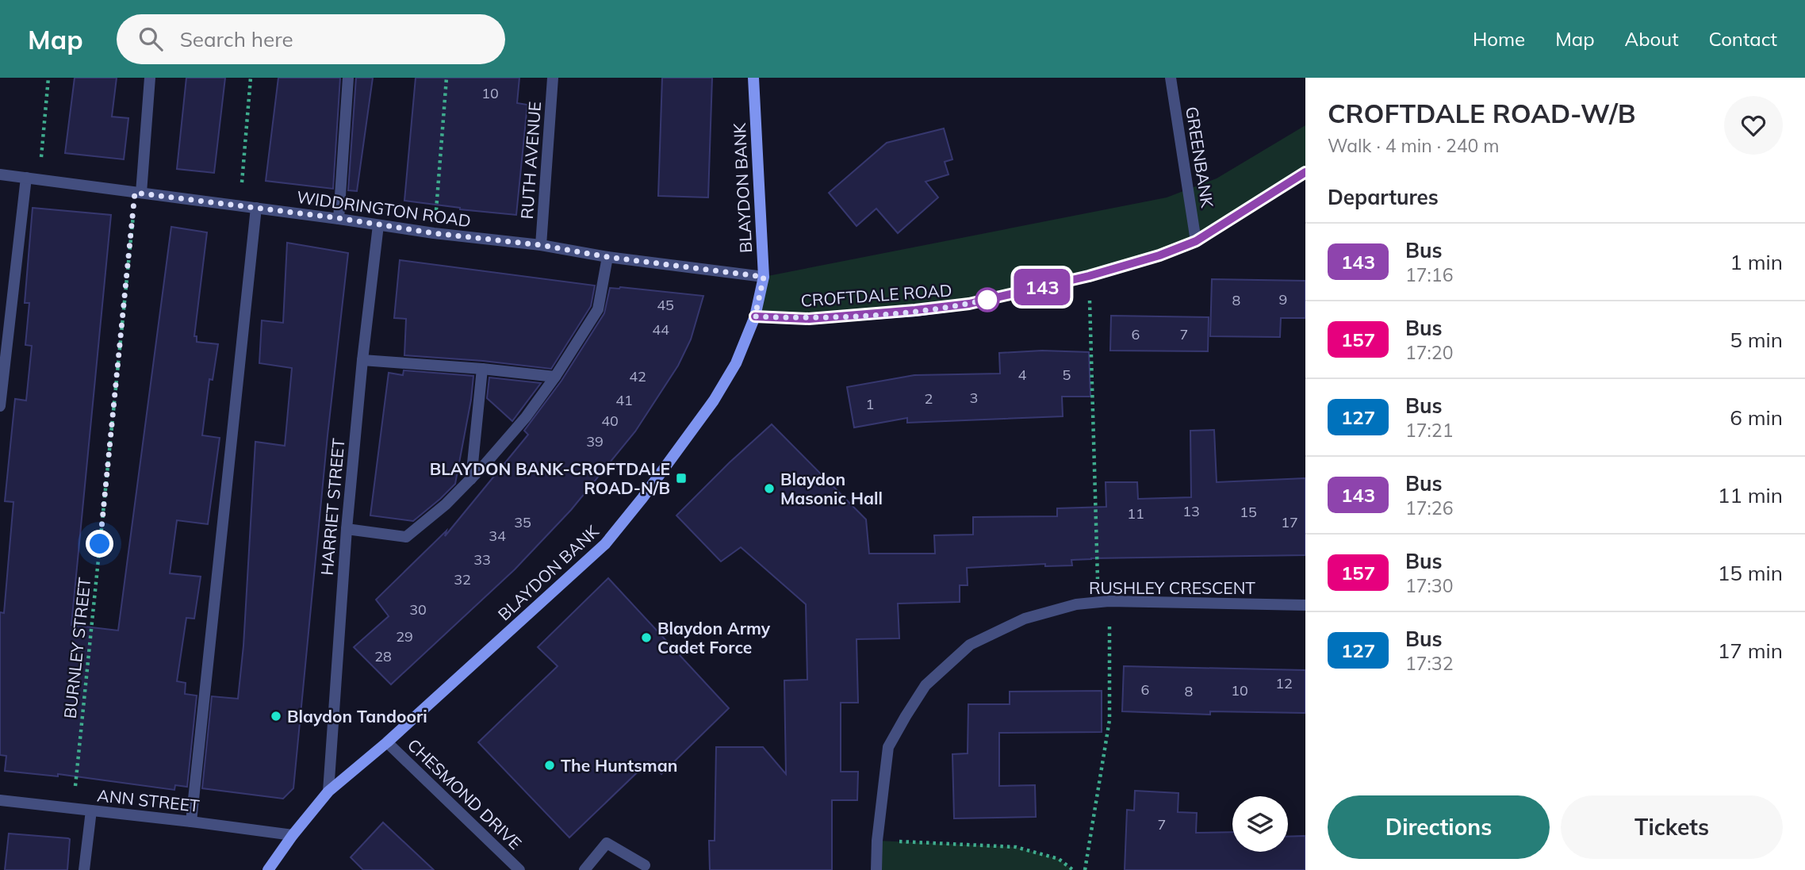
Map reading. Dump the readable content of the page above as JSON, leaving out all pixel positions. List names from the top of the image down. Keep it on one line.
{"streets":{"street":["GREENBANK","RUTH AVENUE","BLAYDON BANK","WIDDRINGTON ROAD","CROFTDALE ROAD","HARRIET STREET","RUSHLEY CRESCENT","CHESMOND DRIVE","ANN STREET"],"path":["BURNLEY STREET"]},"crossings":[["GREENBANK","CROFTDALE ROAD"],["RUTH AVENUE","WIDDRINGTON ROAD"],["BLAYDON BANK","WIDDRINGTON ROAD"],["BLAYDON BANK","CROFTDALE ROAD"],["BLAYDON BANK","HARRIET STREET"],["BLAYDON BANK","CHESMOND DRIVE"],["BLAYDON BANK","ANN STREET"],["WIDDRINGTON ROAD","HARRIET STREET"],["WIDDRINGTON ROAD","BURNLEY STREET"],["BURNLEY STREET","ANN STREET"]],"places":{"transit":["BLAYDON BANK-CROFTDALE ROAD-N/B"],"other":["Blaydon Masonic Hall","Blaydon Army Cadet Force","Blaydon Tandoori","The Huntsman"]},"lines":["bus line 143"],"house_numbers":["10","9","8","45","44","6","7","4","5","42","3","2","41","1","40","39","13","15","11","35","17","34","33","32","30","29","28","12","6","10","8","7"],"page":{"header":"Map","search":"Search here","nav":["Home","Map","About","Contact"],"on_map":"143","heading":[["CROFTDALE ROAD-W/B","Walk · 4 min · 240 m"],"Departures"],"list":[{"mark":"143","name":"Bus","note":"17:16","value":"1 min"},{"mark":"157","name":"Bus","note":"17:20","value":"5 min"},{"mark":"127","name":"Bus","note":"17:21","value":"6 min"},{"mark":"143","name":"Bus","note":"17:26","value":"11 min"},{"mark":"157","name":"Bus","note":"17:30","value":"15 min"},{"mark":"127","name":"Bus","note":"17:32","value":"17 min"}],"buttons":["Directions","Tickets"]}}
